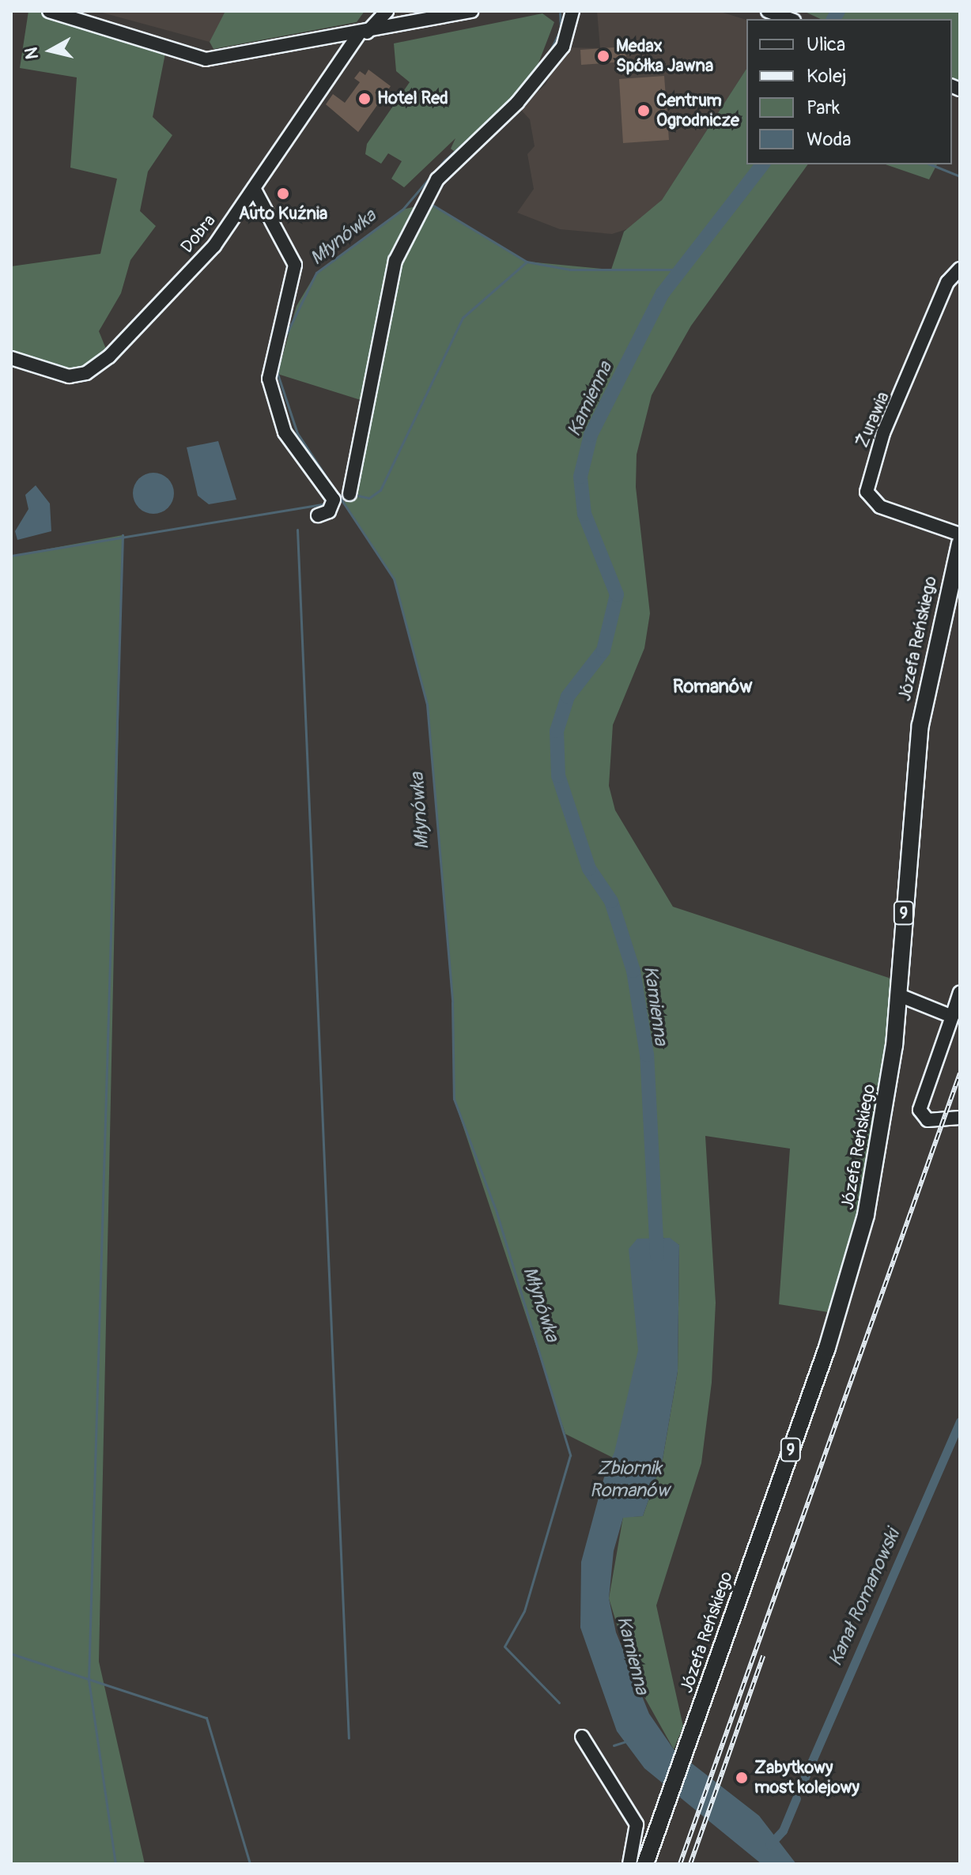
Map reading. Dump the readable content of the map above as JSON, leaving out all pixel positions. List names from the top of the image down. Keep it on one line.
{"streets":{"main road":["Józefa Reńskiego","9"],"street":["Dobra","Żurawia"]},"districts":["Romanów"],"water":["Młynówka","Kamienna","Zbiornik Romanów","Kanał Romanowski"],"places":["Medax Spółka Jawna","Hotel Red","Centrum Ogrodnicze","Auto Kuźnia","Zabytkowy most kolejowy"],"legend":["Ulica","Kolej","Park","Woda"],"north":"left"}
